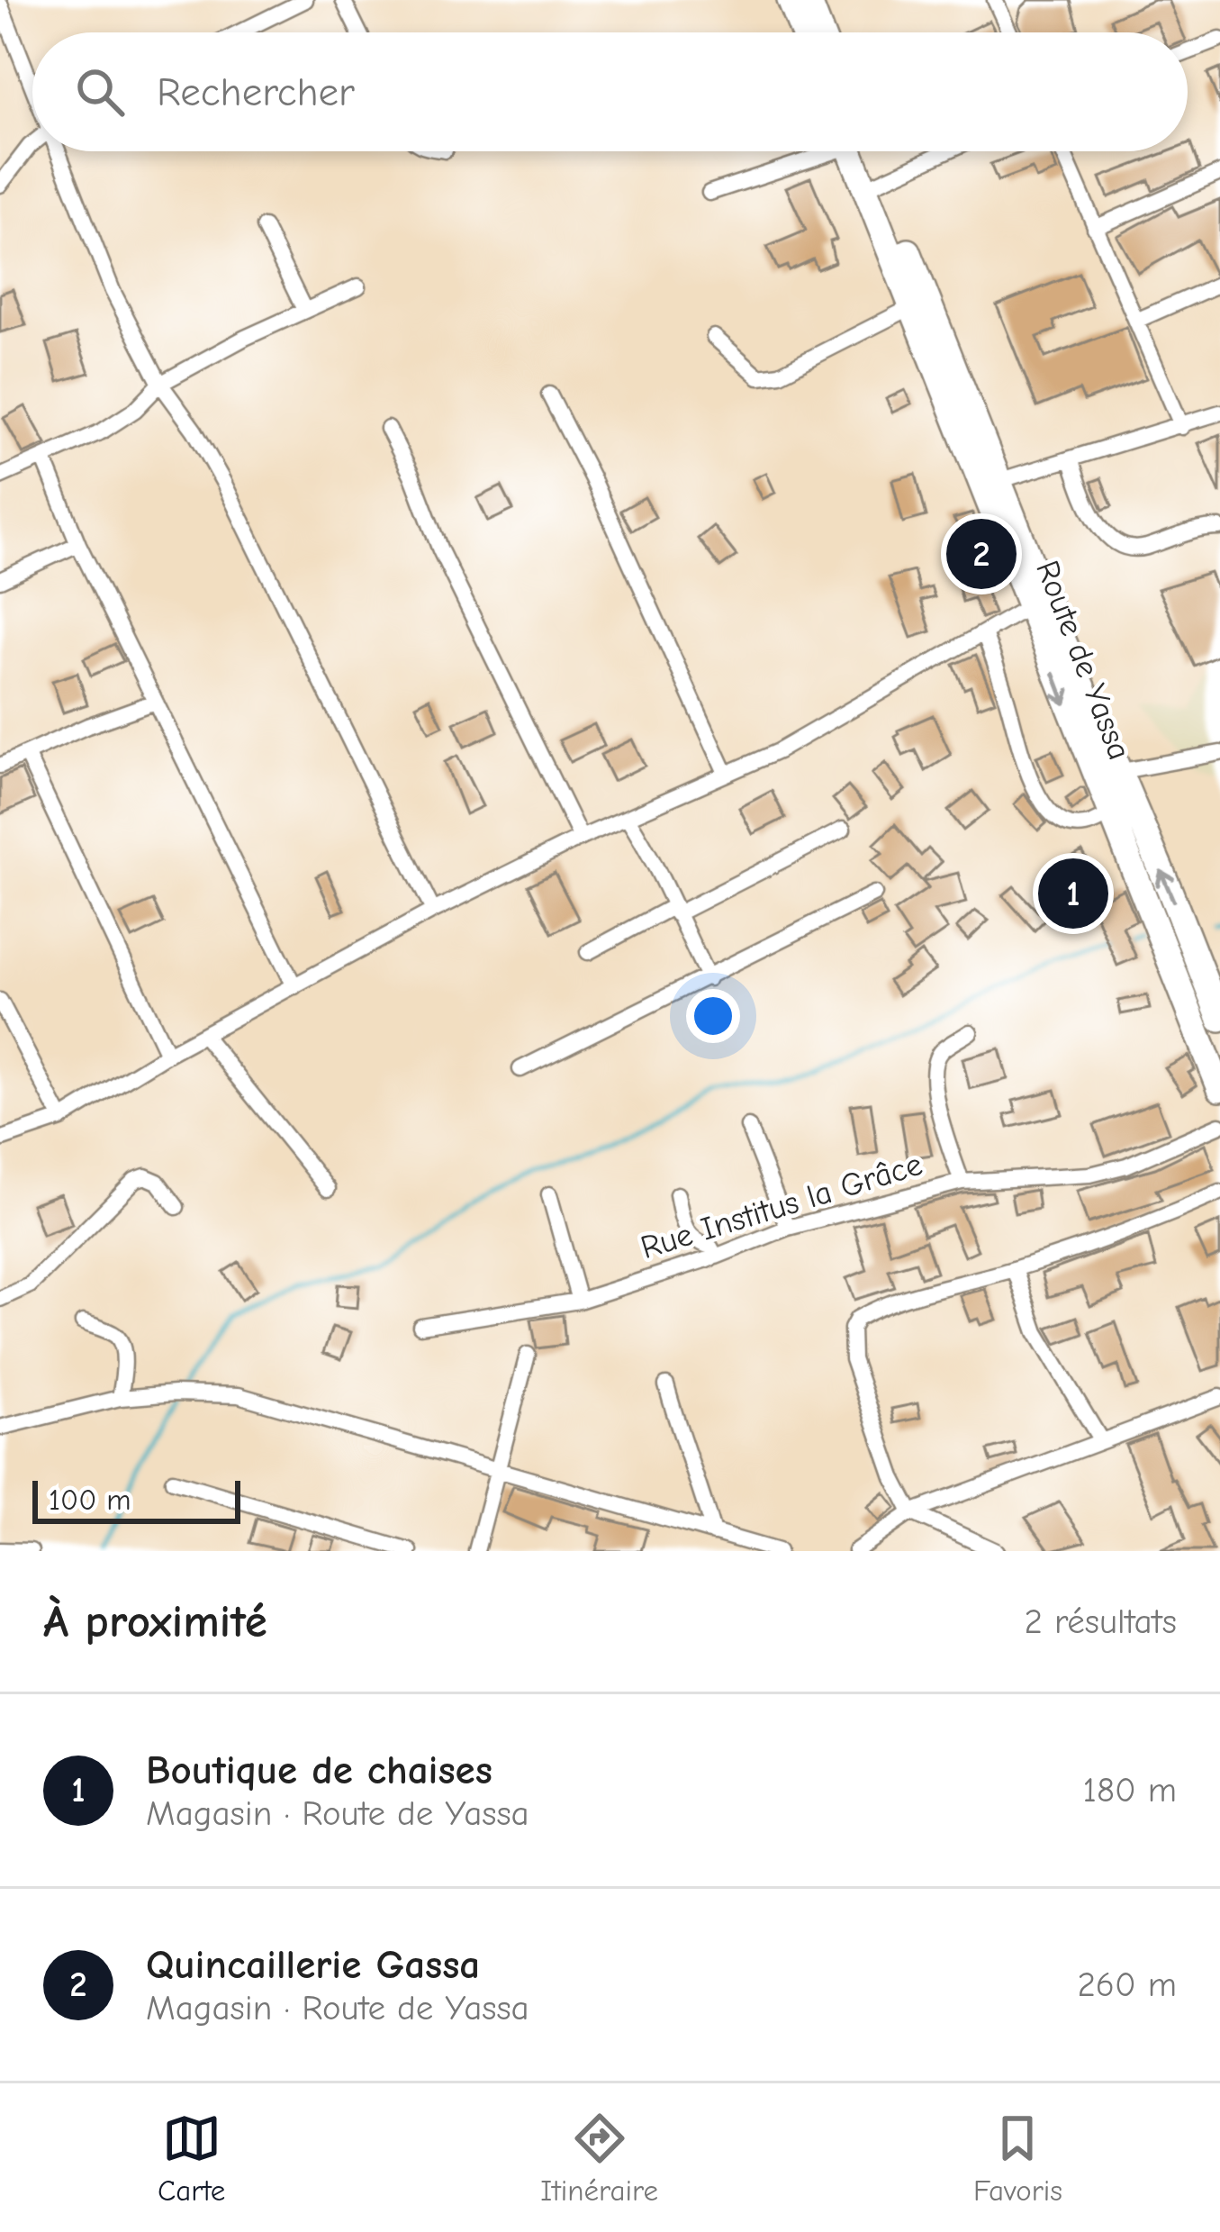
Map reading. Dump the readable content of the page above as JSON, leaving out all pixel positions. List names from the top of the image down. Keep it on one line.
{"streets":{"main road":["Route de Yassa"],"street":["Rue Institus la Grâce"]},"scale_bar":"100 m","page":{"search":"Rechercher","pins":["2","1"],"scale":"100 m","heading":["À proximité","2 résultats"],"list":[{"mark":"1","name":"Boutique de chaises","note":"Magasin · Route de Yassa","value":"180 m"},{"mark":"2","name":"Quincaillerie Gassa","note":"Magasin · Route de Yassa","value":"260 m"}],"nav":["Carte","Itinéraire","Favoris"]}}
